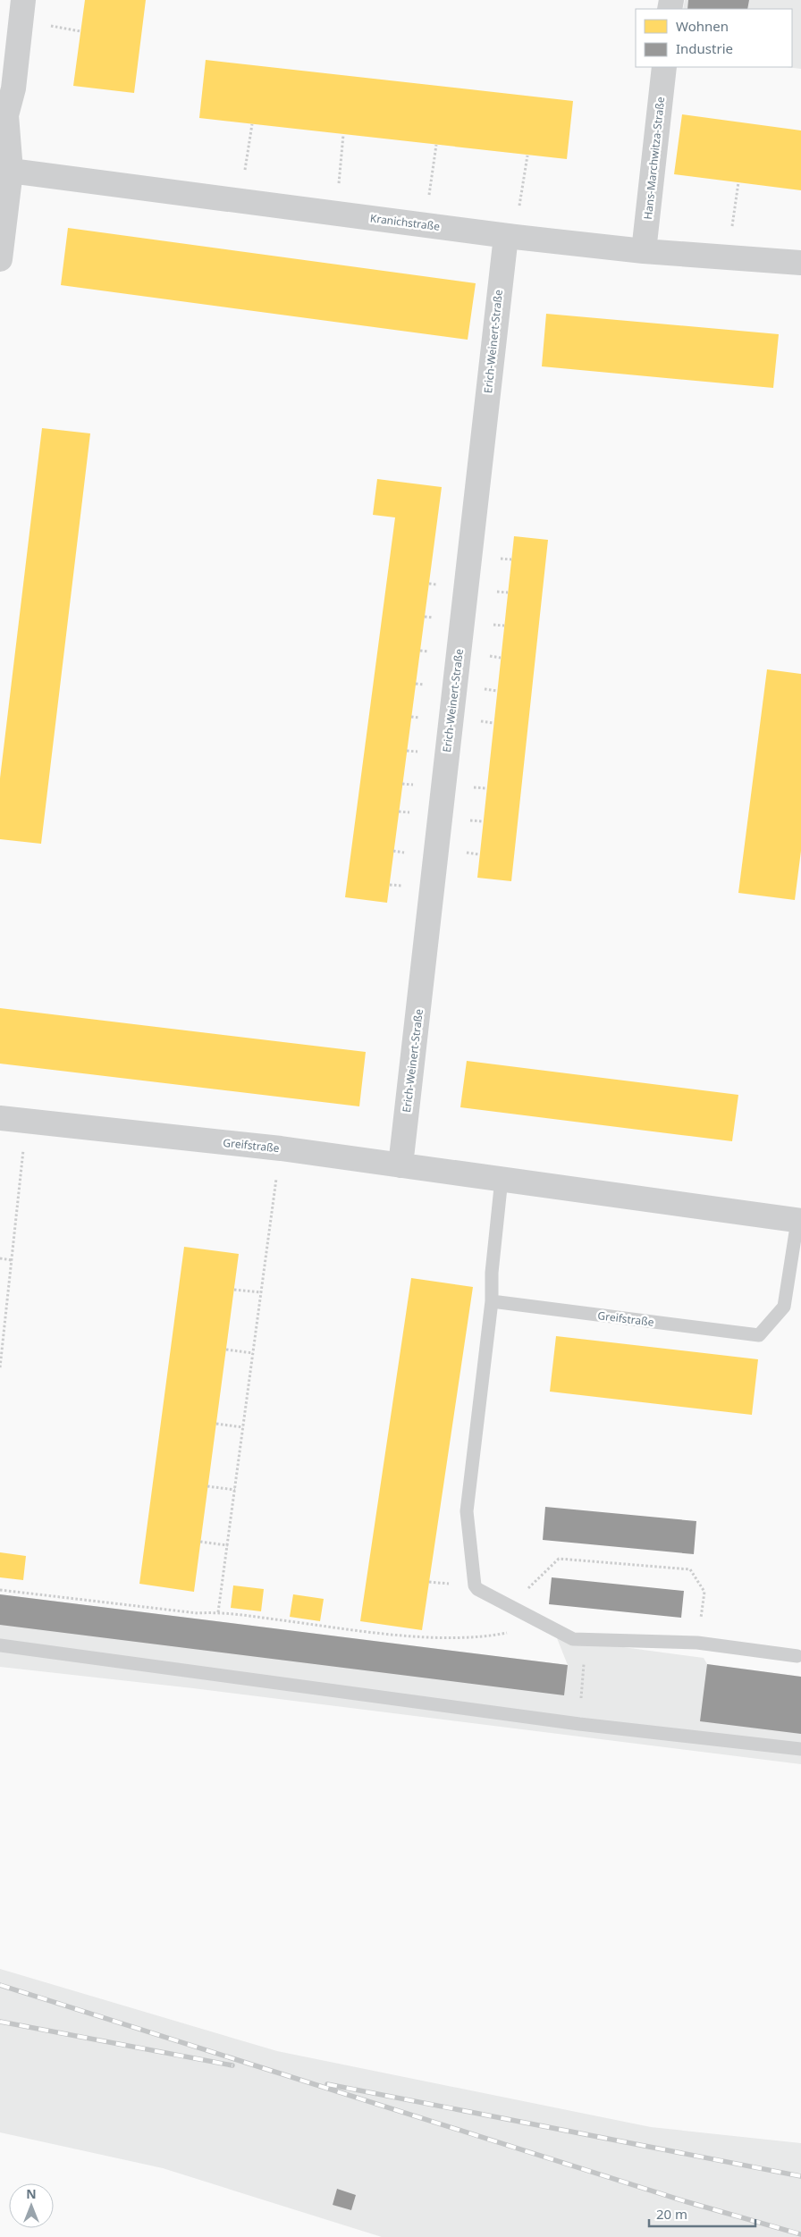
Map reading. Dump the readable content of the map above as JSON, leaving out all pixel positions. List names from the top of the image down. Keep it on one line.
{"streets":{"street":["Hans-Marchwitza-Straße","Kranichstraße","Erich-Weinert-Straße","Greifstraße"]},"crossings":[["Hans-Marchwitza-Straße","Kranichstraße"],["Kranichstraße","Erich-Weinert-Straße"],["Erich-Weinert-Straße","Greifstraße"]],"legend":["Wohnen","Industrie"],"scale_bar":"20 m","north":"top"}
